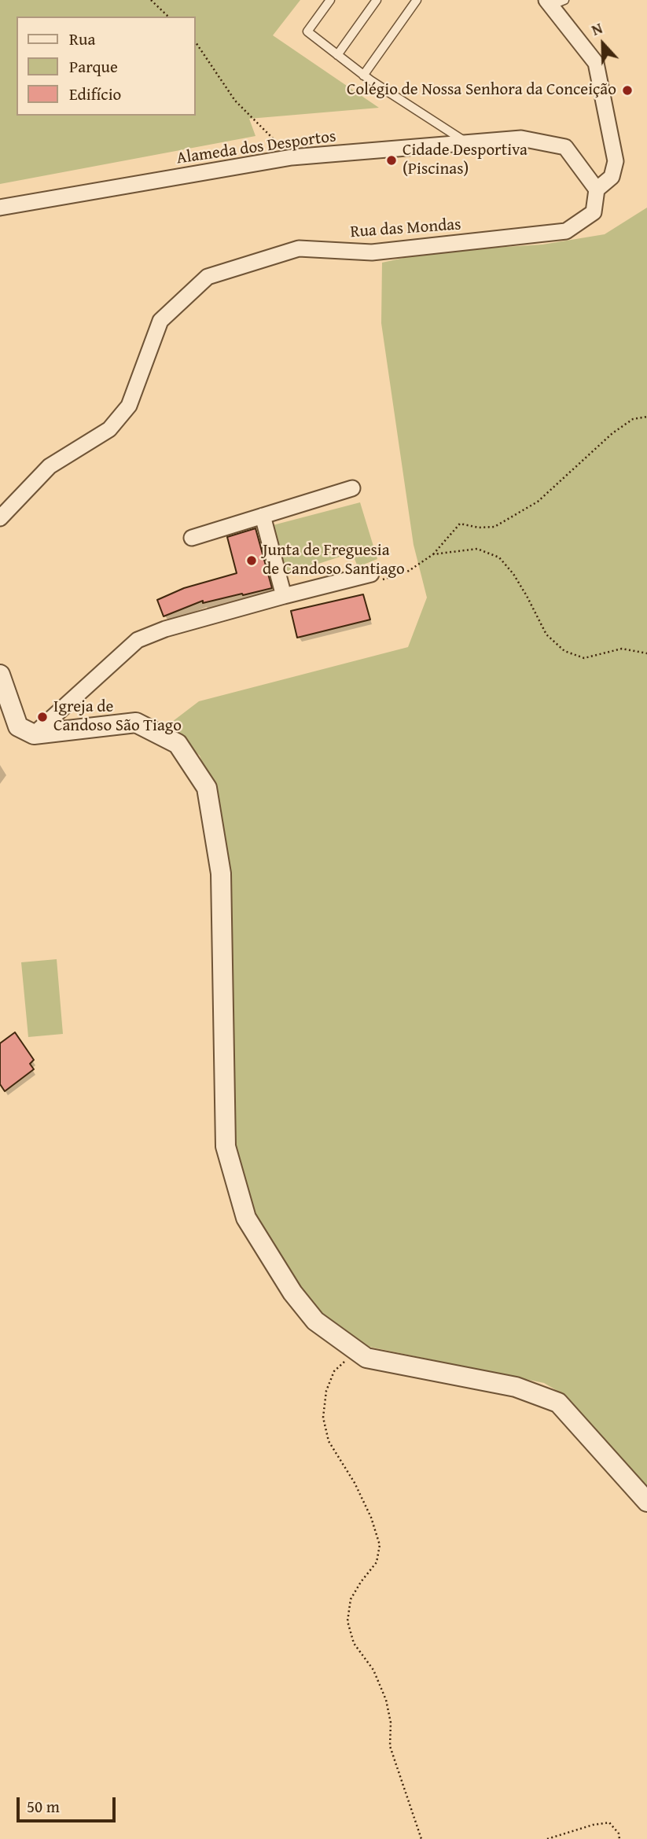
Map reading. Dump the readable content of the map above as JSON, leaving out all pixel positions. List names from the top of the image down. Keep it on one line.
{"streets":{"street":["Alameda dos Desportos","Rua das Mondas"]},"crossings":[["Alameda dos Desportos","Rua das Mondas"]],"places":["Colégio de Nossa Senhora da Conceição","Cidade Desportiva (Piscinas)","Junta de Freguesia de Candoso Santiago","Igreja de Candoso São Tiago"],"legend":["Rua","Parque","Edifício"],"scale_bar":"50 m","north":"top"}
